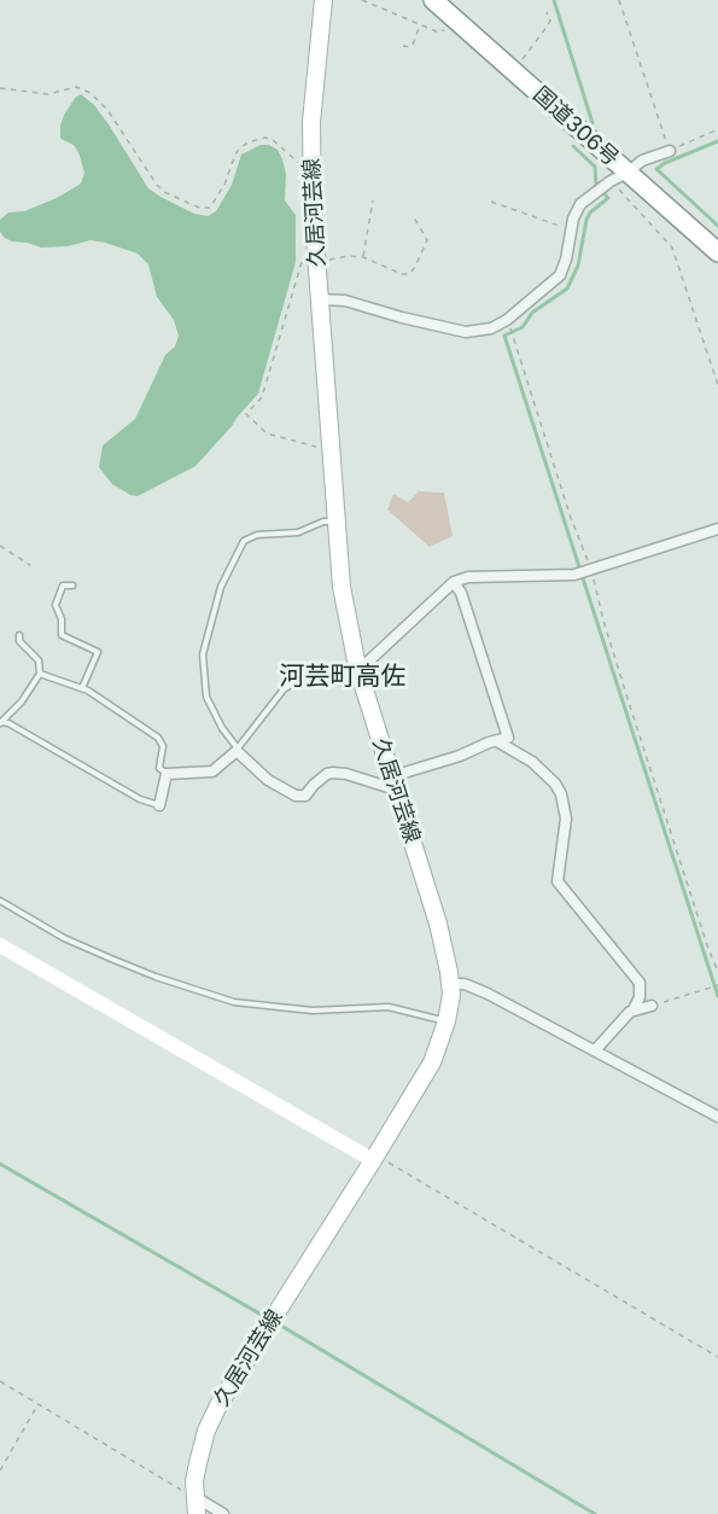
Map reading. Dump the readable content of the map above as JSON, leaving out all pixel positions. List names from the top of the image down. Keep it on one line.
{"streets":{"highway":["国道306号"],"main road":["久居河芸線"]},"districts":["河芸町高佐"]}
